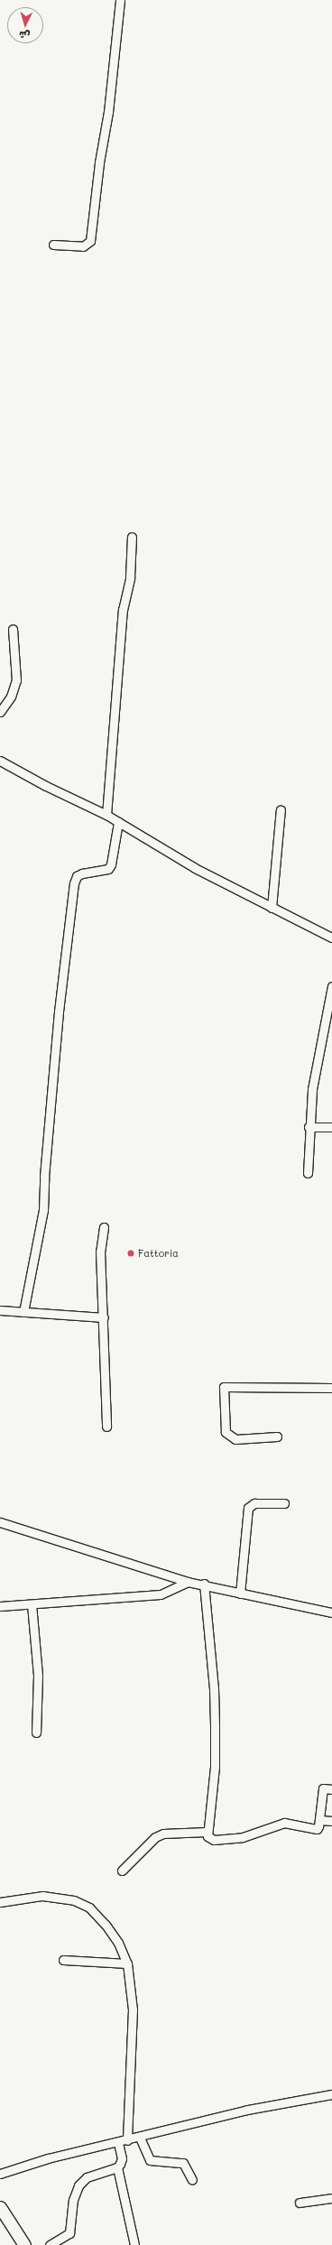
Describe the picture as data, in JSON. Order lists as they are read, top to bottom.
{
  "places": ["Fattoria"],
  "north": "bottom"
}
